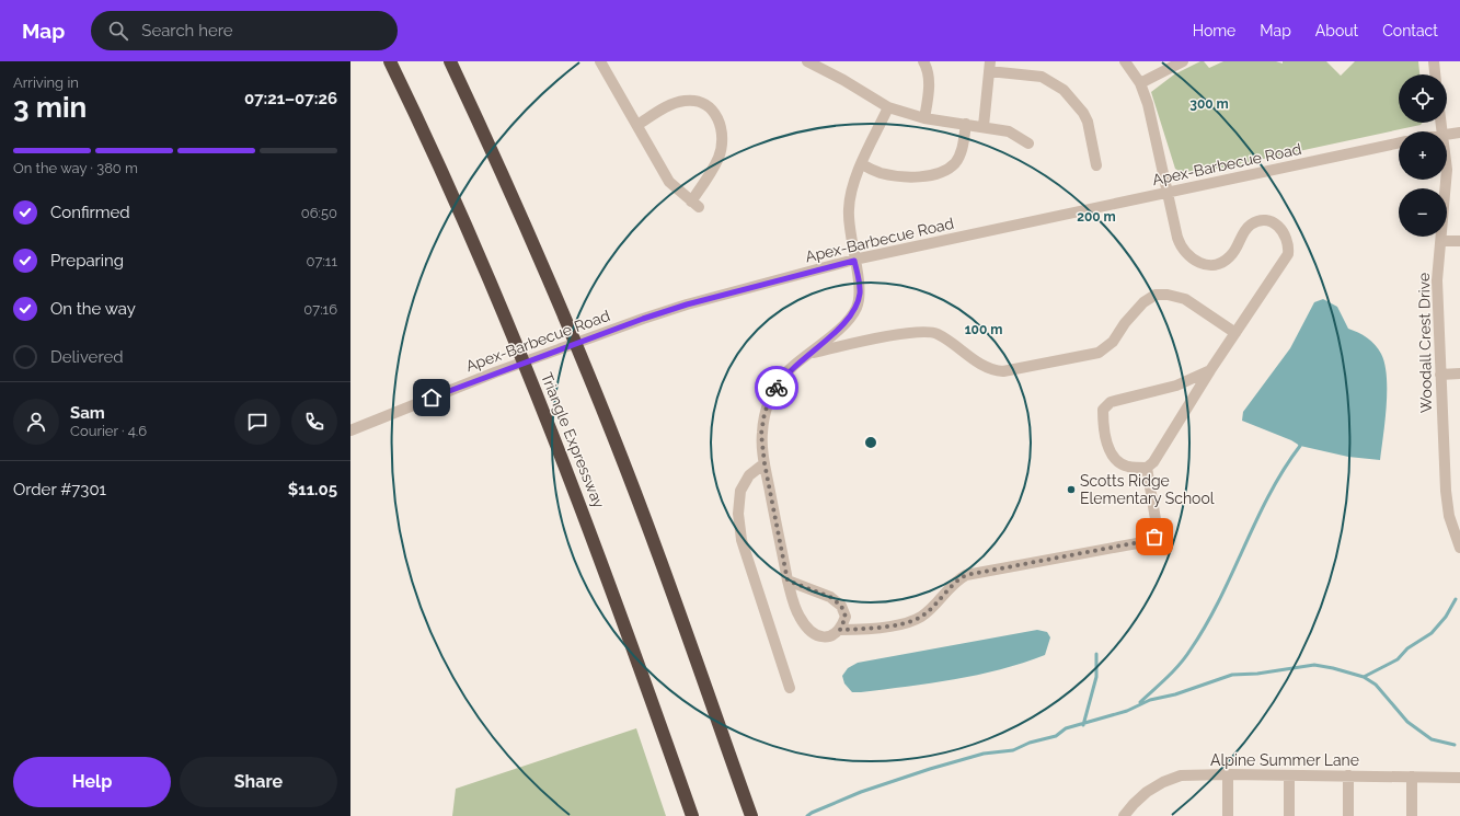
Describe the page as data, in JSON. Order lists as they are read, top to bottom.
{
  "streets": {
    "highway": ["Triangle Expressway"],
    "street": ["Apex-Barbecue Road", "Woodall Crest Drive", "Alpine Summer Lane"]
  },
  "places": ["Scotts Ridge Elementary School"],
  "page": {
    "header": "Map",
    "search": "Search here",
    "nav": [
      "Home",
      "Map",
      "About",
      "Contact"
    ],
    "heading": ["3 min", "Arriving in", "07:21–07:26"],
    "panel": [
      "Sam",
      "Courier · 4.6",
      "Order #7301",
      "$11.05"
    ],
    "map_buttons": ["+", "−"],
    "bar": "On the way · 380 m",
    "list": [
      ["Confirmed", "06:50"],
      ["Preparing", "07:11"],
      ["On the way", "07:16"],
      "Delivered"
    ],
    "buttons": ["Help", "Share"]
  },
  "rings": ["300 m", "200 m", "100 m"]
}
